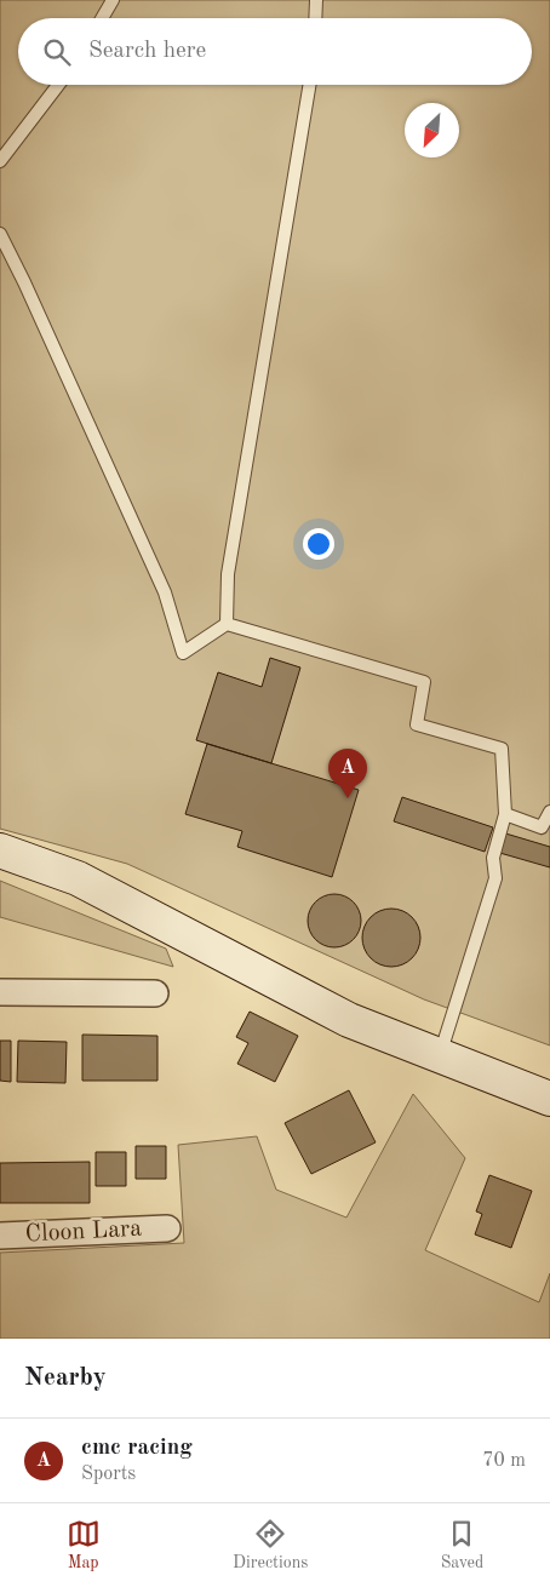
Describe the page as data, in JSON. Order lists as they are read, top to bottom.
{
  "streets": {
    "street": ["Cloon Lara"]
  },
  "north": "bottom left",
  "page": {
    "search": "Search here",
    "pins": "A",
    "heading": "Nearby",
    "list": [
      {
        "mark": "A",
        "name": "cmc racing",
        "note": "Sports",
        "value": "70 m"
      }
    ],
    "nav": ["Map", "Directions", "Saved"]
  }
}
